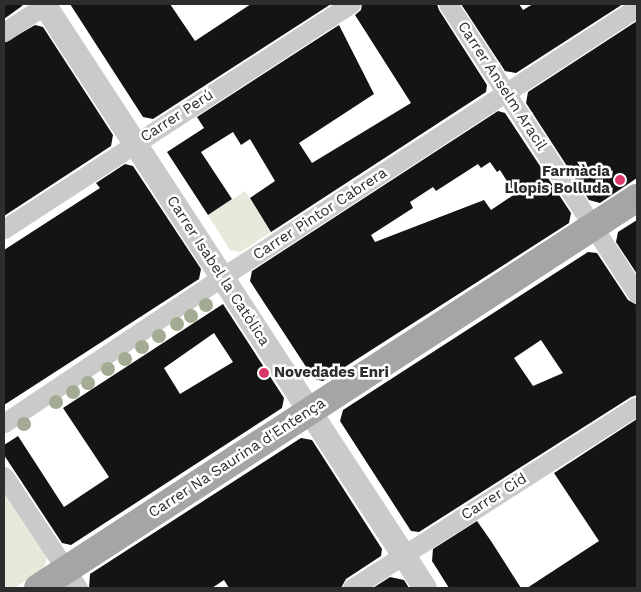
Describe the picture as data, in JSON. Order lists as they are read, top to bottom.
{
  "streets": {
    "main road": ["Carrer Na Saurina d'Entença"],
    "street": [
      "Carrer Anselm Aracil",
      "Carrer Perú",
      "Carrer Pintor Cabrera",
      "Carrer Isabel la Catòlica",
      "Carrer Cid"
    ]
  },
  "crossings": [
    ["Carrer Anselm Aracil", "Carrer Pintor Cabrera"],
    ["Carrer Anselm Aracil", "Carrer Na Saurina d'Entença"],
    ["Carrer Perú", "Carrer Isabel la Catòlica"],
    ["Carrer Pintor Cabrera", "Carrer Isabel la Catòlica"],
    ["Carrer Isabel la Catòlica", "Carrer Na Saurina d'Entença"],
    ["Carrer Isabel la Catòlica", "Carrer Cid"]
  ],
  "places": ["Farmàcia Llopis Bolluda", "Novedades Enri"]
}
